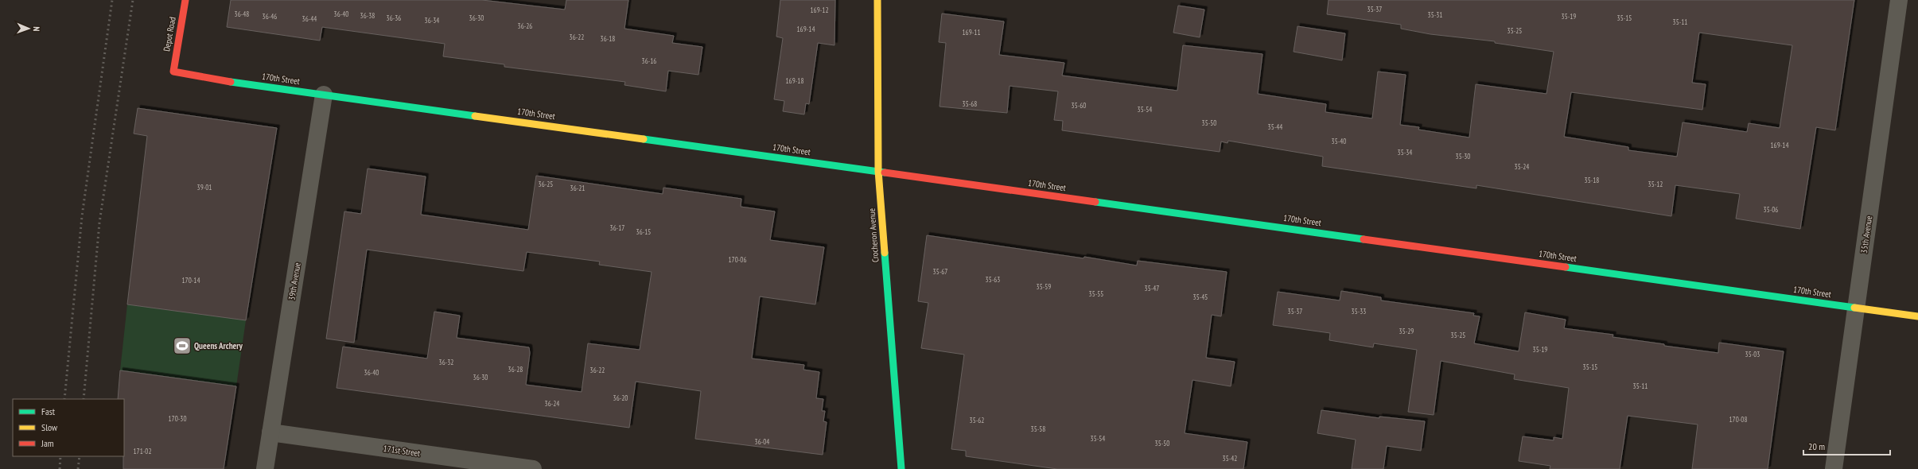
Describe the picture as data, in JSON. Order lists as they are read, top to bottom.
{
  "streets": {
    "street": [
      "Depot Road",
      "170th Street",
      "35th Avenue",
      "Crocheron Avenue",
      "39th Avenue",
      "171st Street"
    ]
  },
  "crossings": [
    ["Depot Road", "170th Street"],
    ["170th Street", "35th Avenue"],
    ["170th Street", "Crocheron Avenue"],
    ["170th Street", "39th Avenue"],
    ["39th Avenue", "171st Street"]
  ],
  "places": {
    "sports": ["Queens Archery"]
  },
  "house_numbers": [
    "35-37",
    "169-12",
    "36-48",
    "36-40",
    "35-31",
    "36-38",
    "36-46",
    "35-19",
    "36-36",
    "36-30",
    "35-15",
    "36-44",
    "36-34",
    "35-11",
    "36-26",
    "169-14",
    "35-25",
    "169-11",
    "36-22",
    "36-18",
    "36-16",
    "169-18",
    "35-68",
    "35-60",
    "35-54",
    "35-50",
    "35-44",
    "35-40",
    "169-14",
    "35-34",
    "35-30",
    "35-24",
    "35-18",
    "36-25",
    "35-12",
    "39-01",
    "36-21",
    "35-06",
    "36-17",
    "36-15",
    "170-06",
    "35-67",
    "35-63",
    "170-14",
    "35-59",
    "35-47",
    "35-55",
    "35-45",
    "35-37",
    "35-33",
    "35-29",
    "35-25",
    "35-19",
    "35-03",
    "36-32",
    "35-15",
    "36-28",
    "36-22",
    "36-40",
    "36-30",
    "35-11",
    "36-20",
    "36-24",
    "170-30",
    "170-08",
    "35-62",
    "35-58",
    "35-54",
    "36-04",
    "35-50",
    "171-02",
    "35-42"
  ],
  "legend": ["Fast", "Slow", "Jam"],
  "scale_bar": "20 m",
  "north": "right"
}
